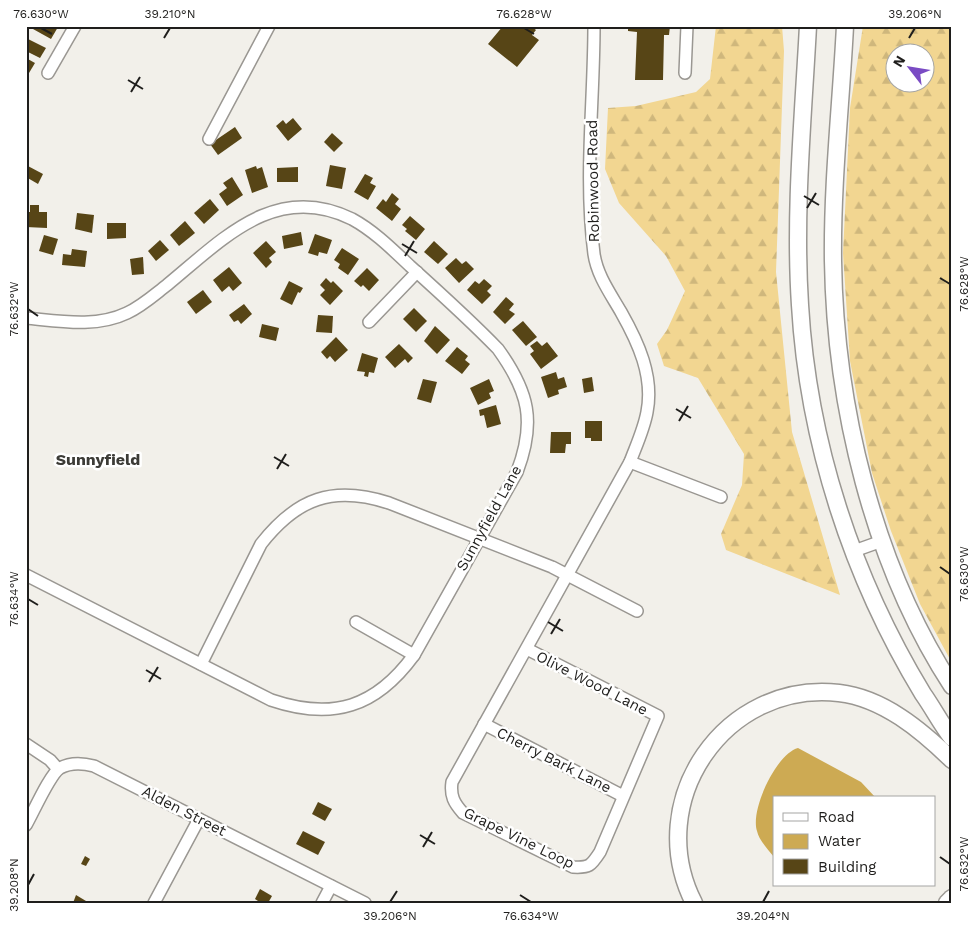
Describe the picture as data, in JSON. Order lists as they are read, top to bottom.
{
  "streets": {
    "street": [
      "Robinwood Road",
      "Sunnyfield Lane",
      "Olive Wood Lane",
      "Cherry Bark Lane",
      "Alden Street",
      "Grape Vine Loop"
    ]
  },
  "crossings": [
    ["Robinwood Road", "Grape Vine Loop"],
    ["Olive Wood Lane", "Grape Vine Loop"],
    ["Cherry Bark Lane", "Grape Vine Loop"]
  ],
  "districts": ["Sunnyfield"],
  "legend": ["Road", "Water", "Building"],
  "north": "top left",
  "coordinates": [
    "76.630°W",
    "39.210°N",
    "76.628°W",
    "39.206°N",
    "76.632°W",
    "76.634°W",
    "39.208°N",
    "39.204°N"
  ]
}
